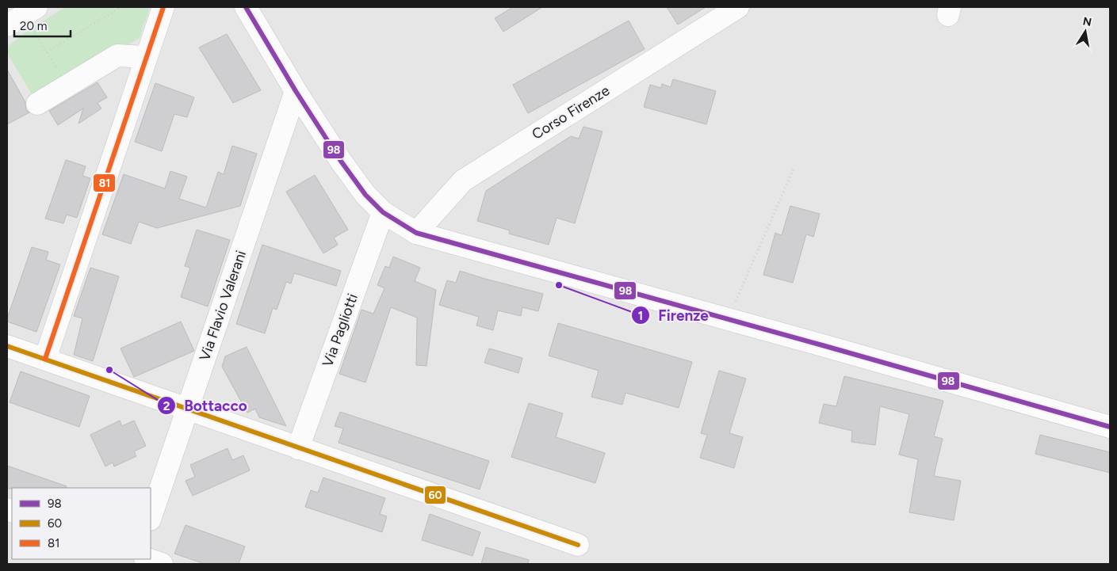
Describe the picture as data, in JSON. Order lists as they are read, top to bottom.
{
  "streets": {
    "street": ["Corso Firenze", "Via Flavio Valerani", "Via Pagliotti"]
  },
  "places": ["Firenze", "Bottacco"],
  "lines": ["transit line 98", "transit line 81", "transit line 60"],
  "legend": ["98", "60", "81"],
  "scale_bar": "20 m",
  "north": "top"
}
